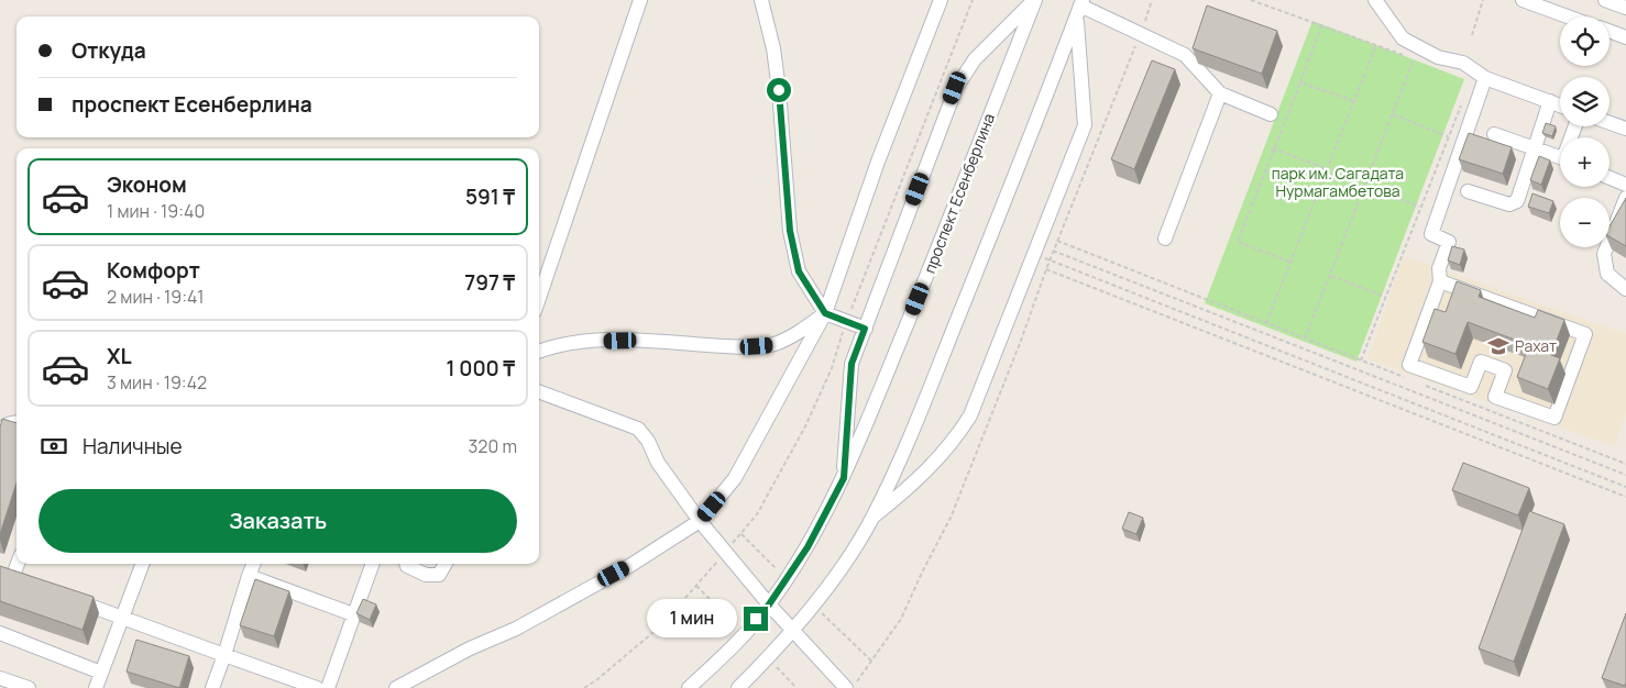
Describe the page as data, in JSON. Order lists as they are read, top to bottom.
{
  "streets": {
    "street": ["проспект Есенберлина"]
  },
  "parks": ["парк им. Сагадата Нурмагамбетова"],
  "places": {
    "school or university": ["Рахат"]
  },
  "page": {
    "map_buttons": ["+", "−"],
    "banner": ["Откуда", "проспект Есенберлина"],
    "list": [
      {
        "name": "Эконом",
        "note": "1 мин · 19:40",
        "value": "591 ₸"
      },
      {
        "name": "Комфорт",
        "note": "2 мин · 19:41",
        "value": "797 ₸"
      },
      {
        "name": "XL",
        "note": "3 мин · 19:42",
        "value": "1 000 ₸"
      }
    ],
    "pay": ["Наличные", "320 m"],
    "buttons": "Заказать",
    "bubble": "1 мин"
  }
}
